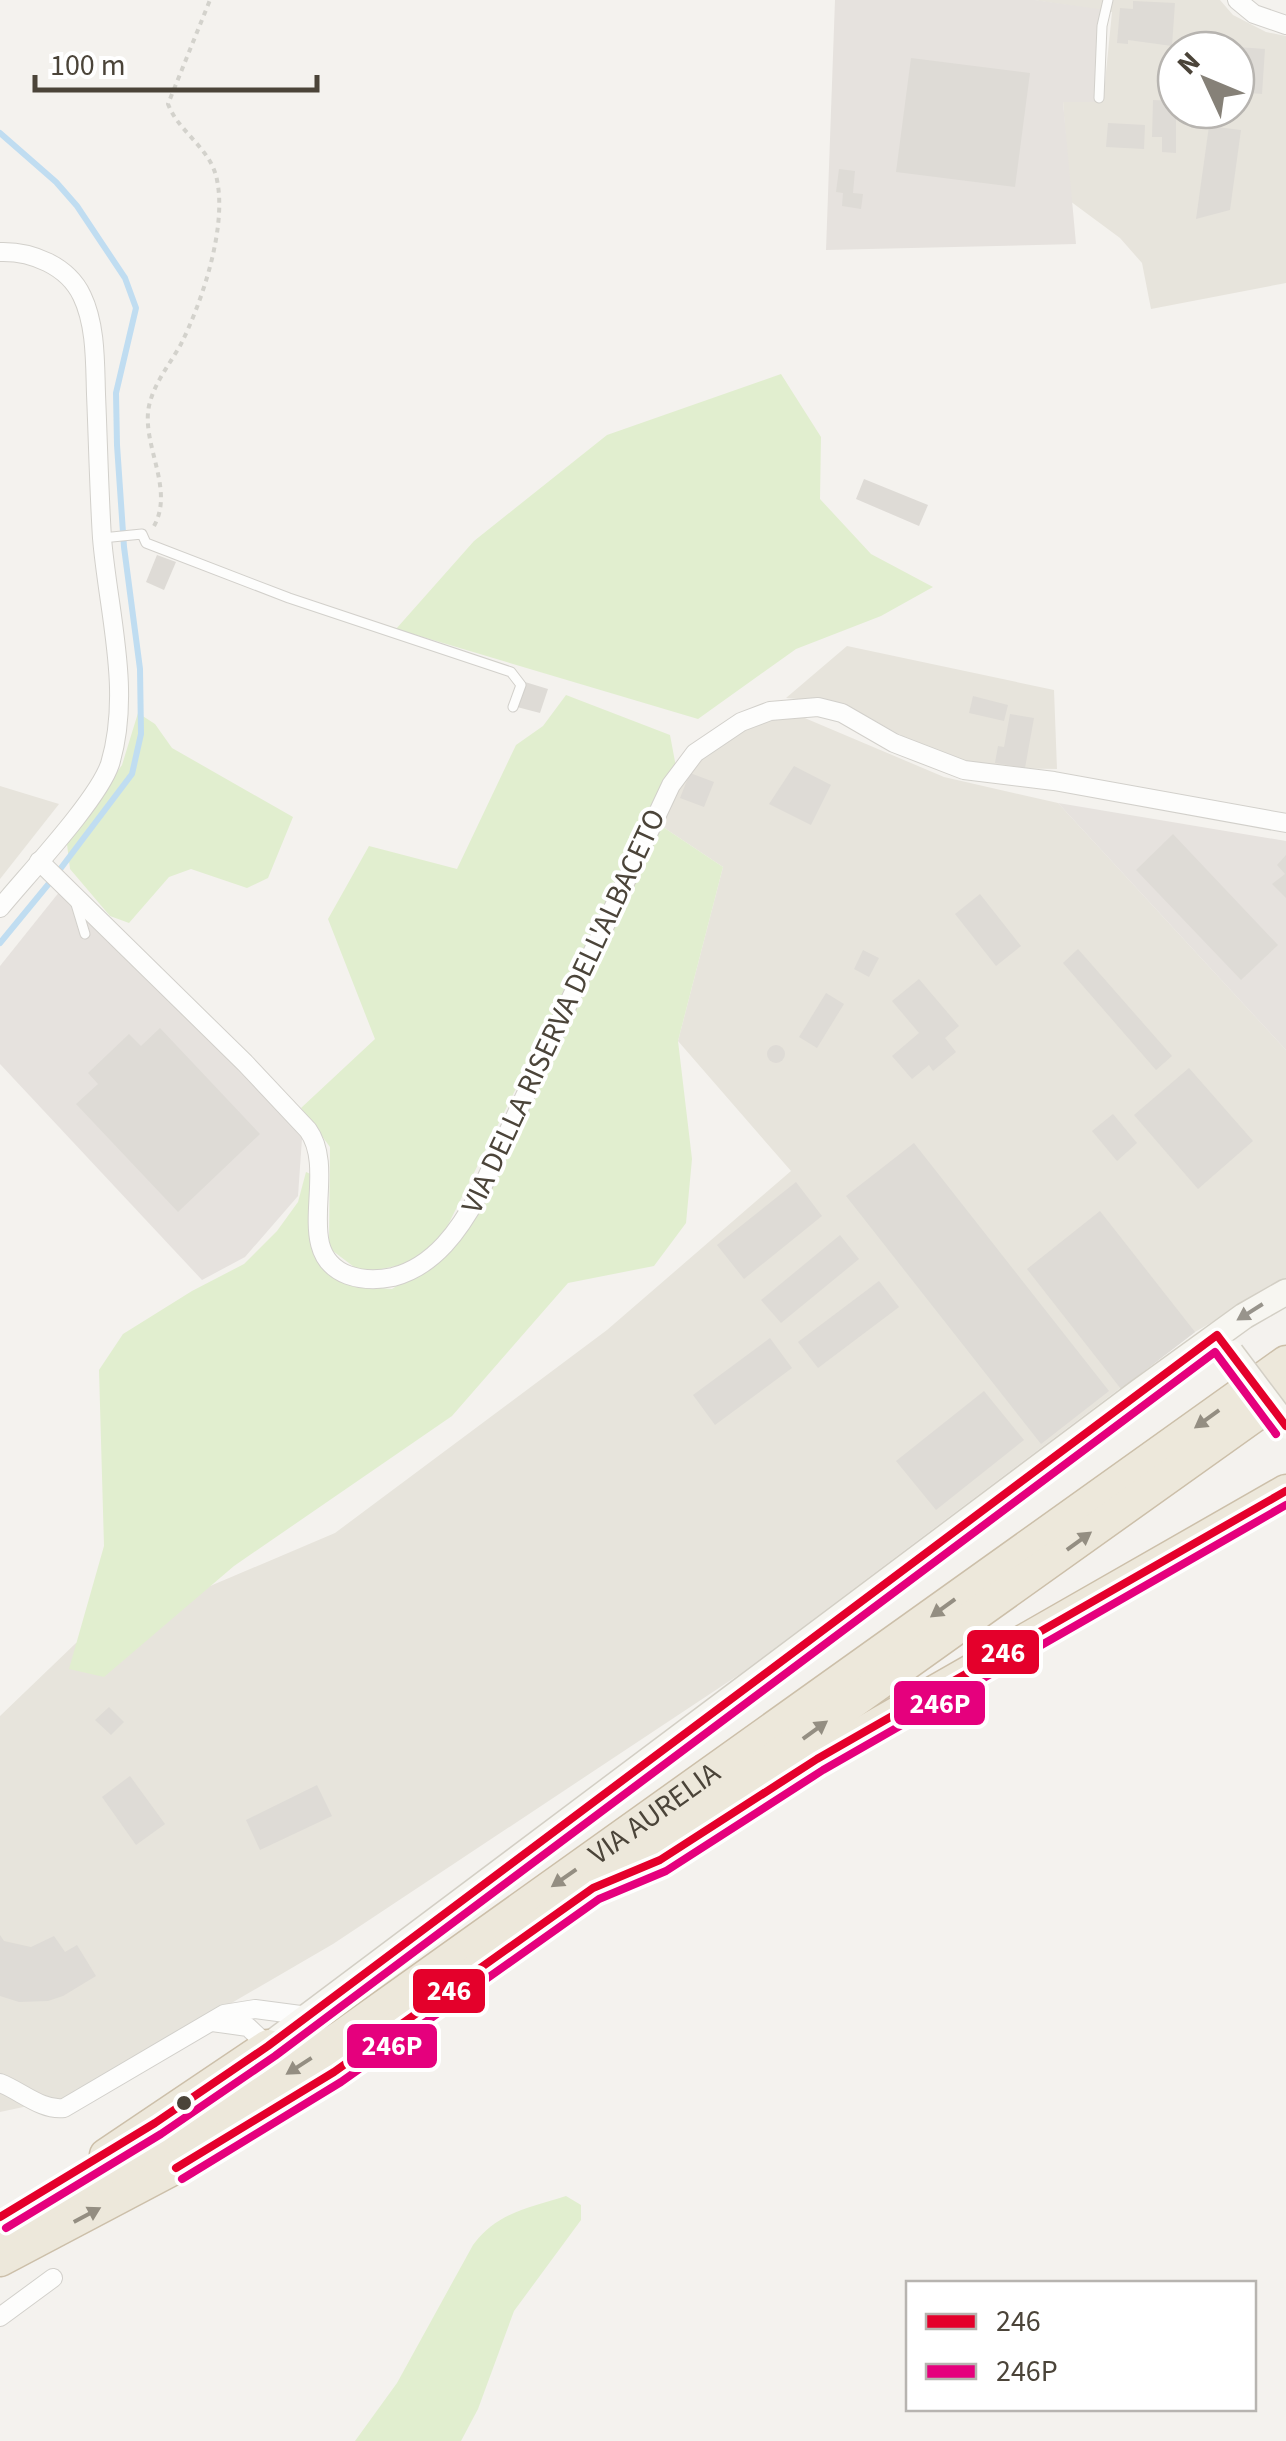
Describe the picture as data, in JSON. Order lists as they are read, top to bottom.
{
  "streets": {
    "highway": ["VIA AURELIA"],
    "street": ["VIA DELLA RISERVA DELL'ALBACETO"]
  },
  "lines": ["transit line 246", "transit line 246P"],
  "legend": ["246", "246P"],
  "scale_bar": "100 m",
  "north": "top left"
}
